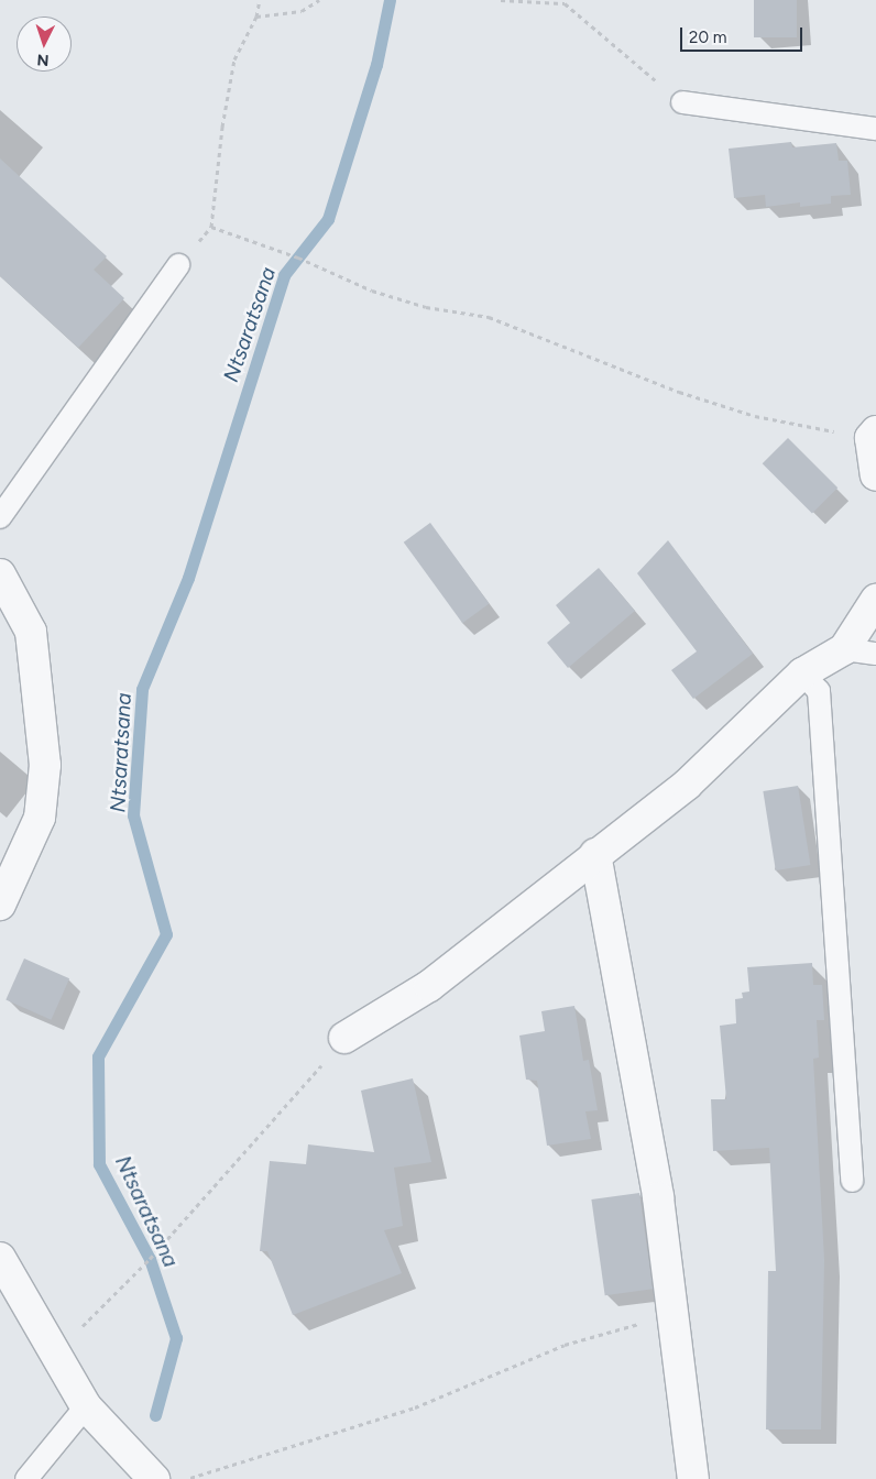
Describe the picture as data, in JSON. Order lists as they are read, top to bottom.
{
  "water": ["Ntsaratsana"],
  "scale_bar": "20 m",
  "north": "bottom"
}
